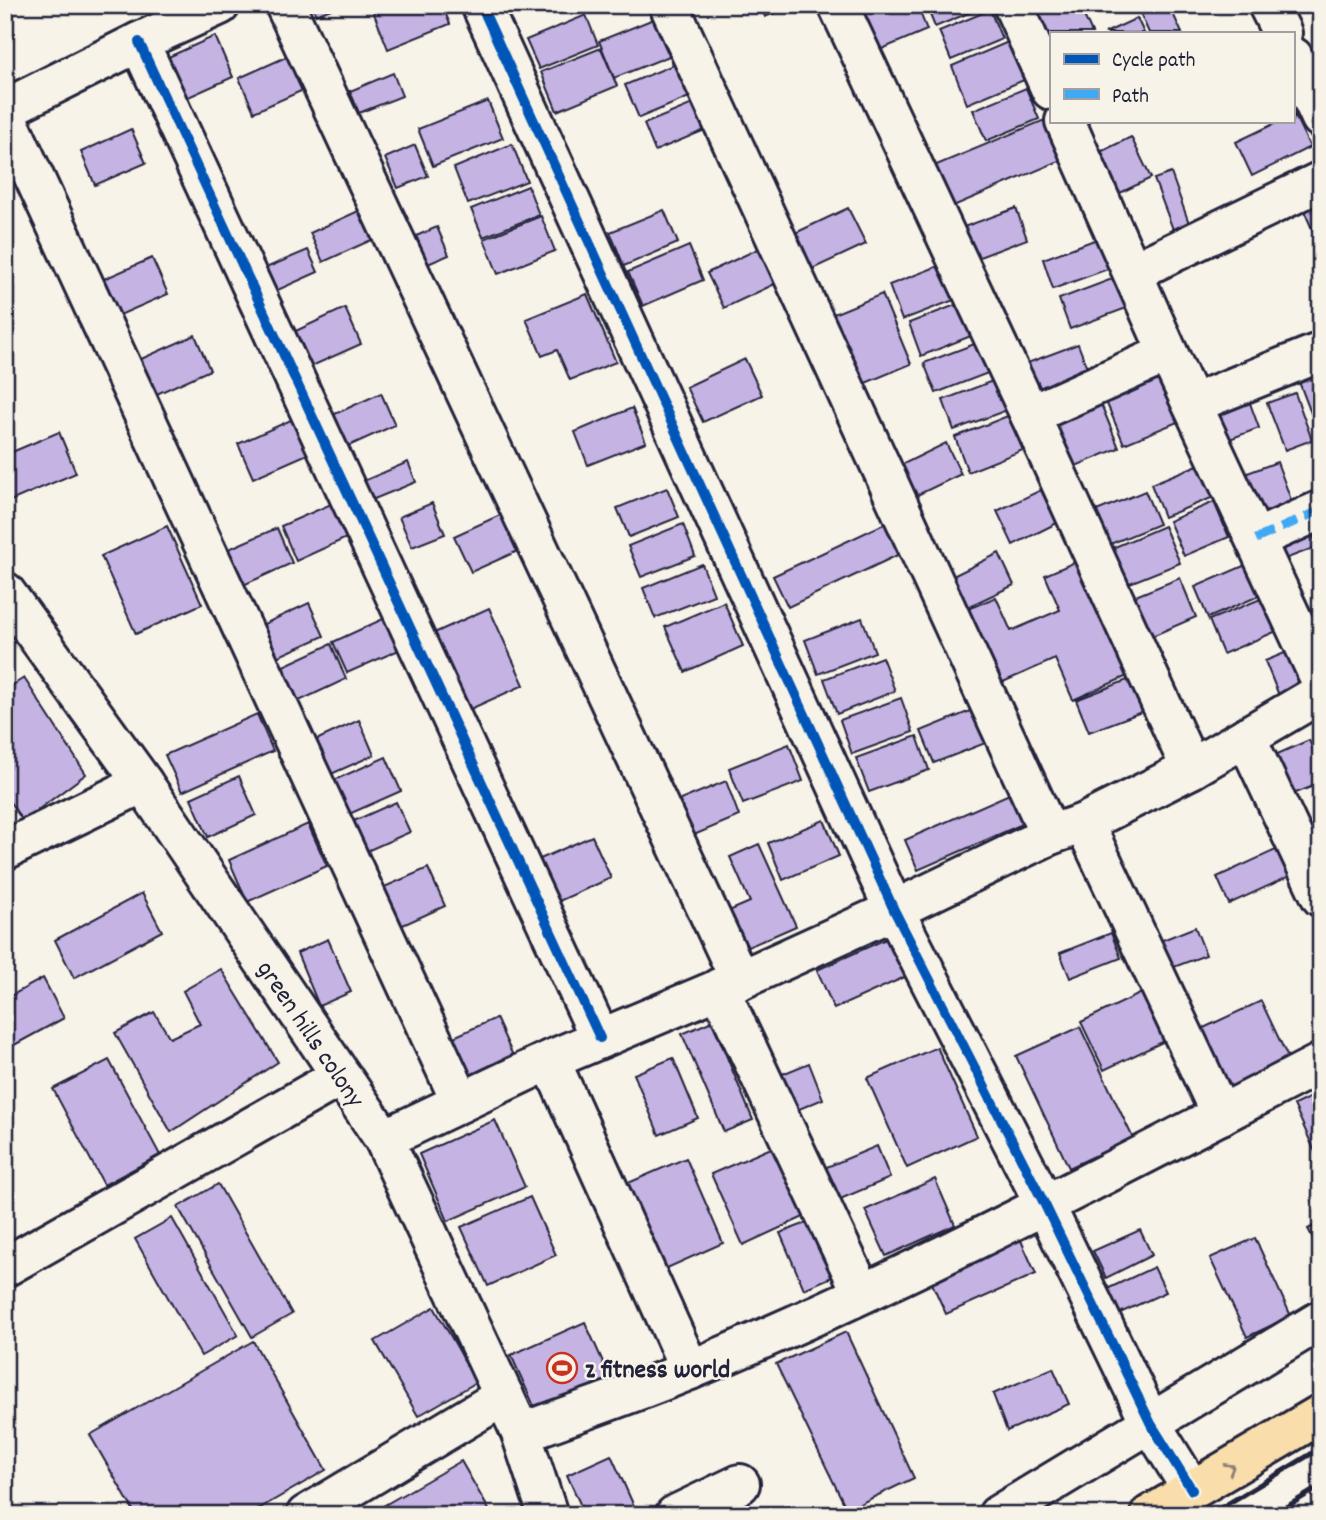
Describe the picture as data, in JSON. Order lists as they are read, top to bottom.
{
  "streets": {
    "street": ["green hills colony"]
  },
  "places": {
    "sports": ["z fitness world"]
  },
  "legend": ["Cycle path", "Path"]
}
